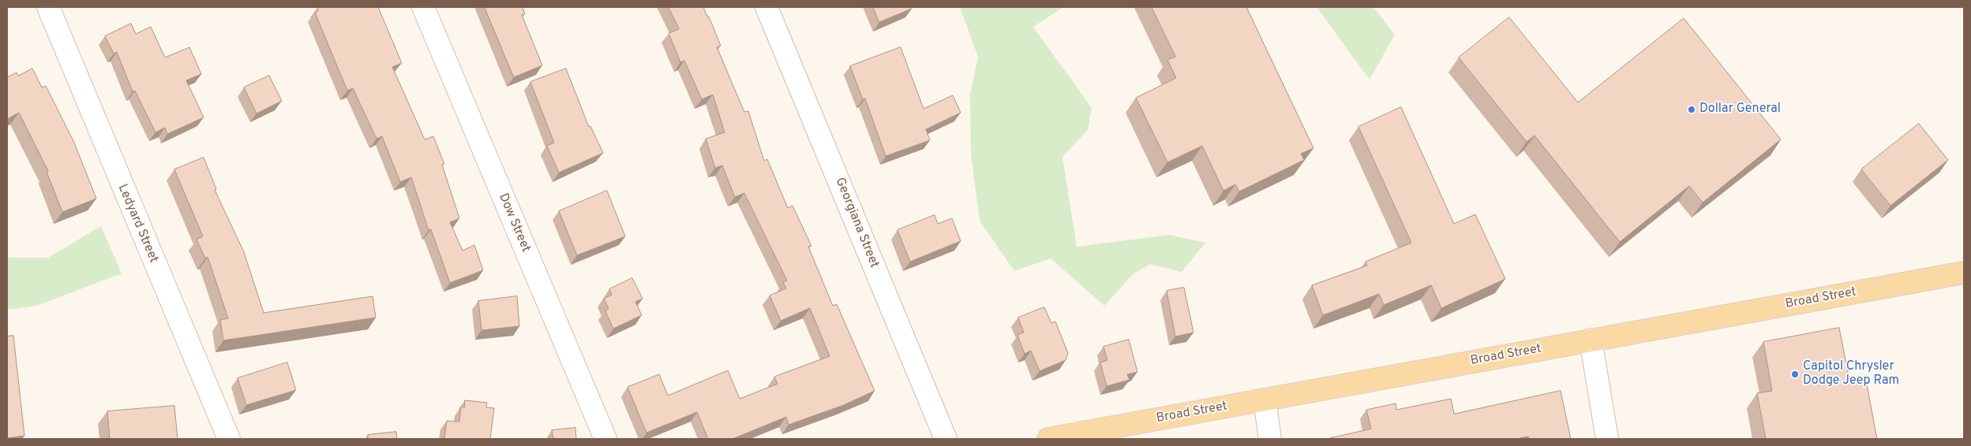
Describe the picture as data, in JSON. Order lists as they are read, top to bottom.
{
  "streets": {
    "main road": ["Broad Street"],
    "street": ["Dow Street", "Georgiana Street", "Ledyard Street"]
  },
  "places": ["Dollar General", "Capitol Chrysler Dodge Jeep Ram"]
}
